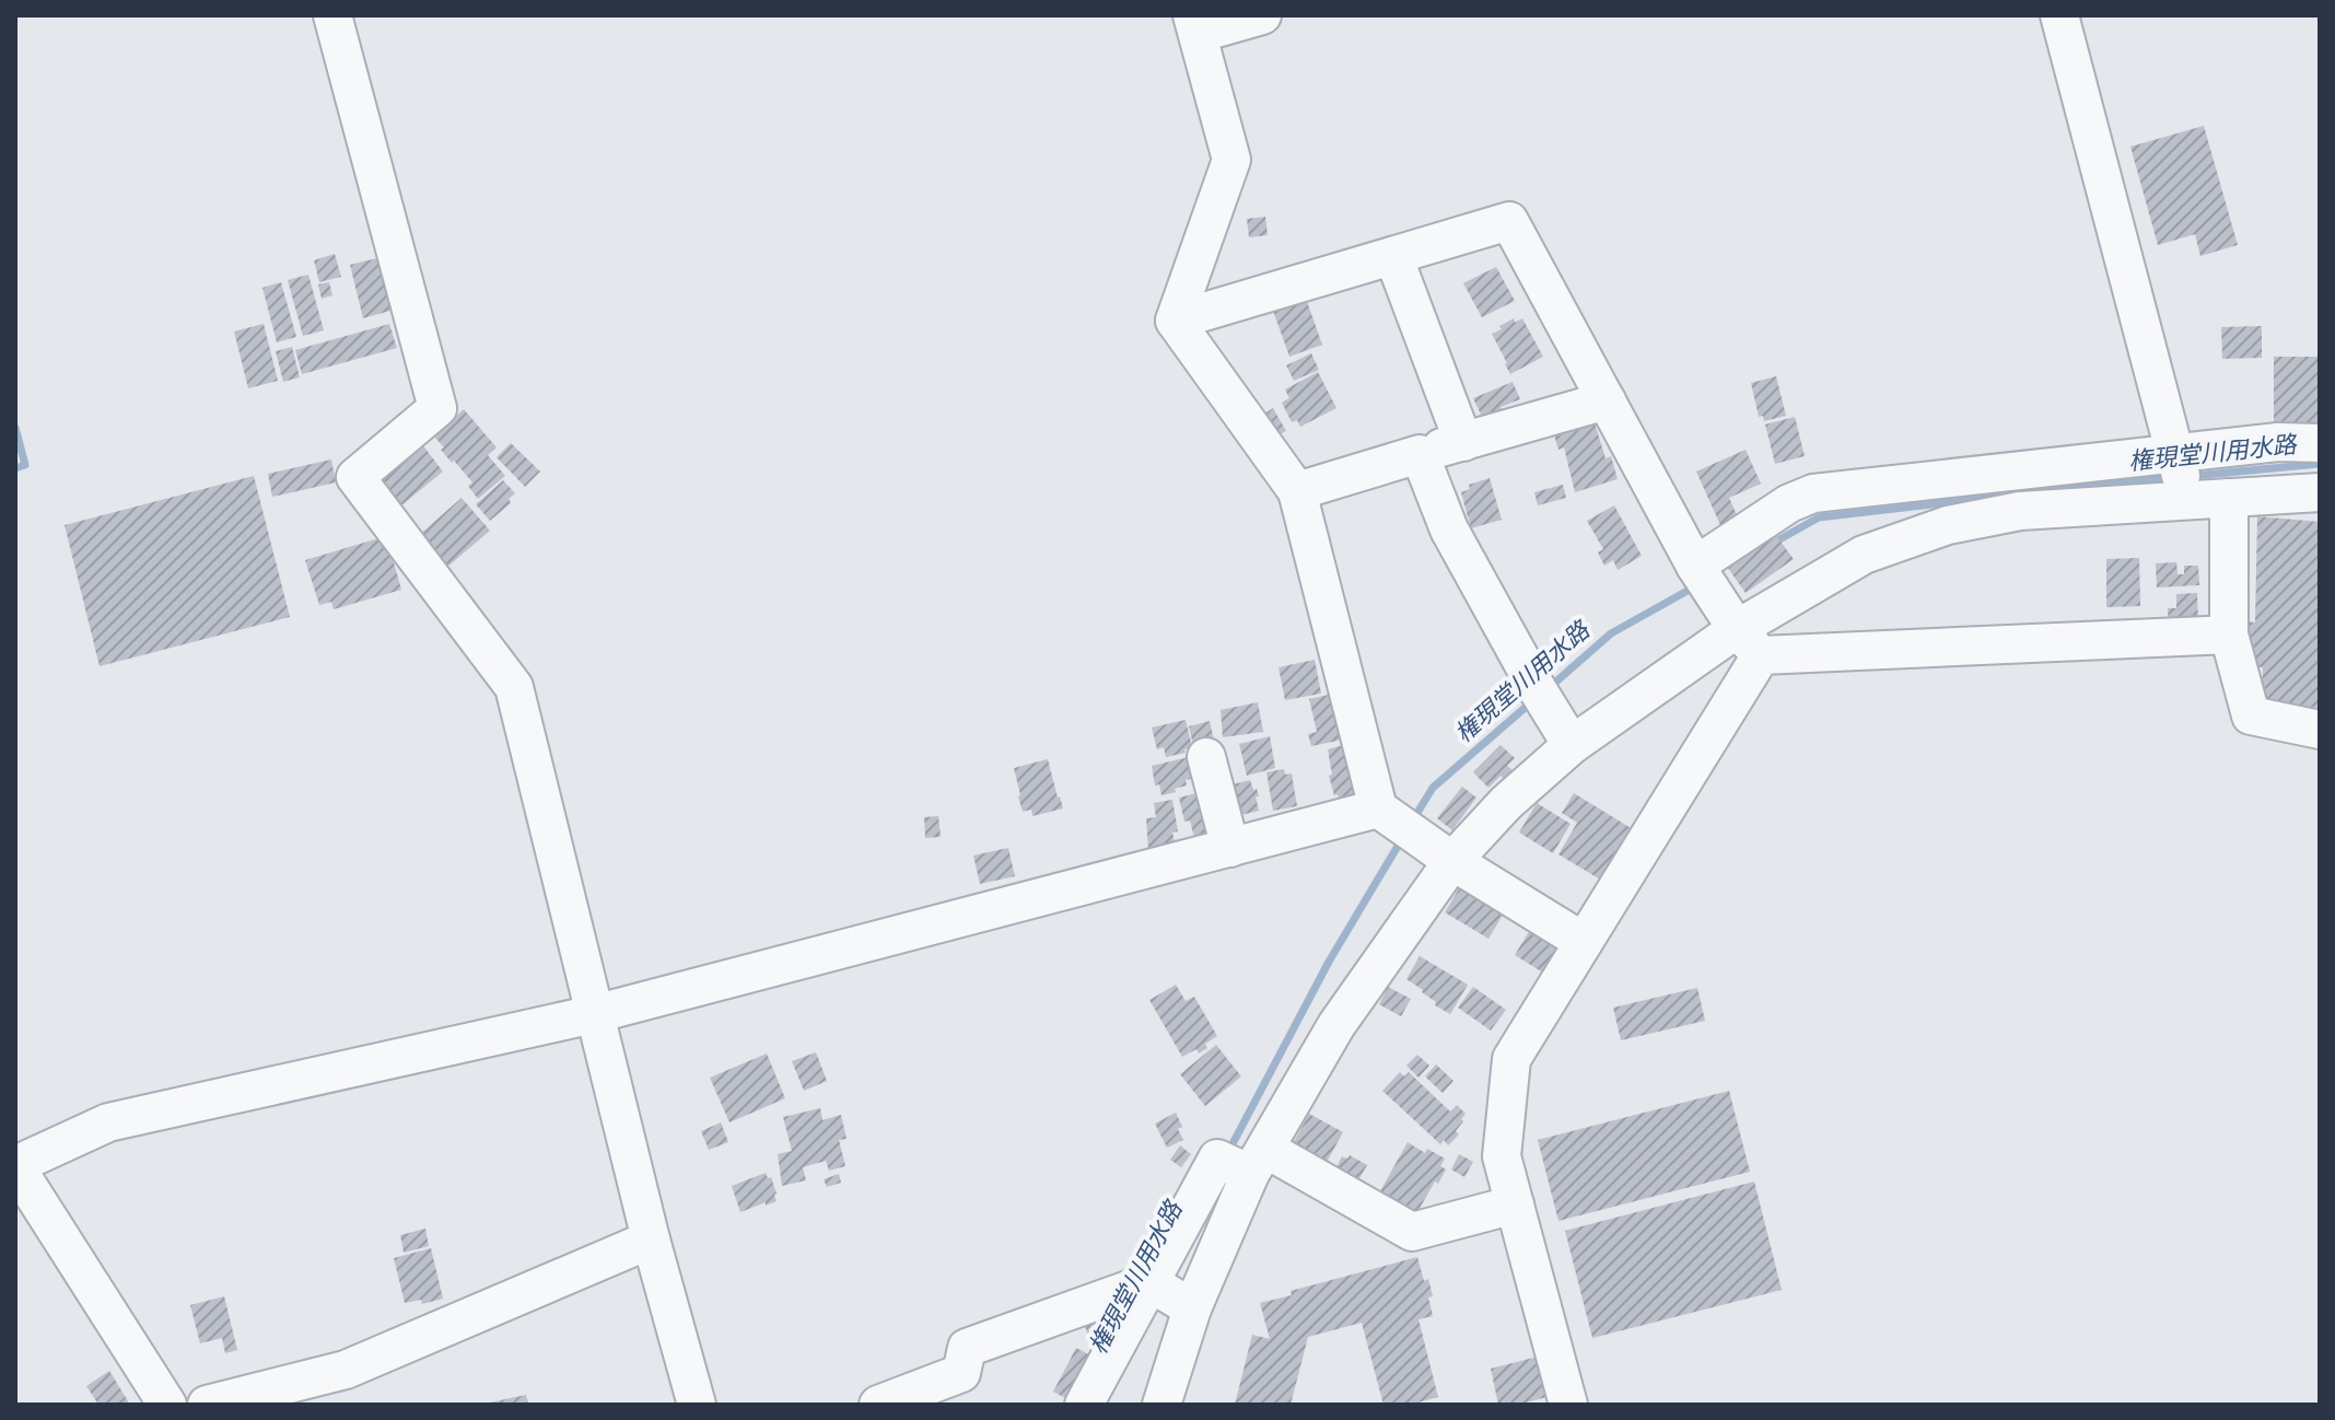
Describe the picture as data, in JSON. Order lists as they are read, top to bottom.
{
  "water": ["権現堂川用水路"]
}
